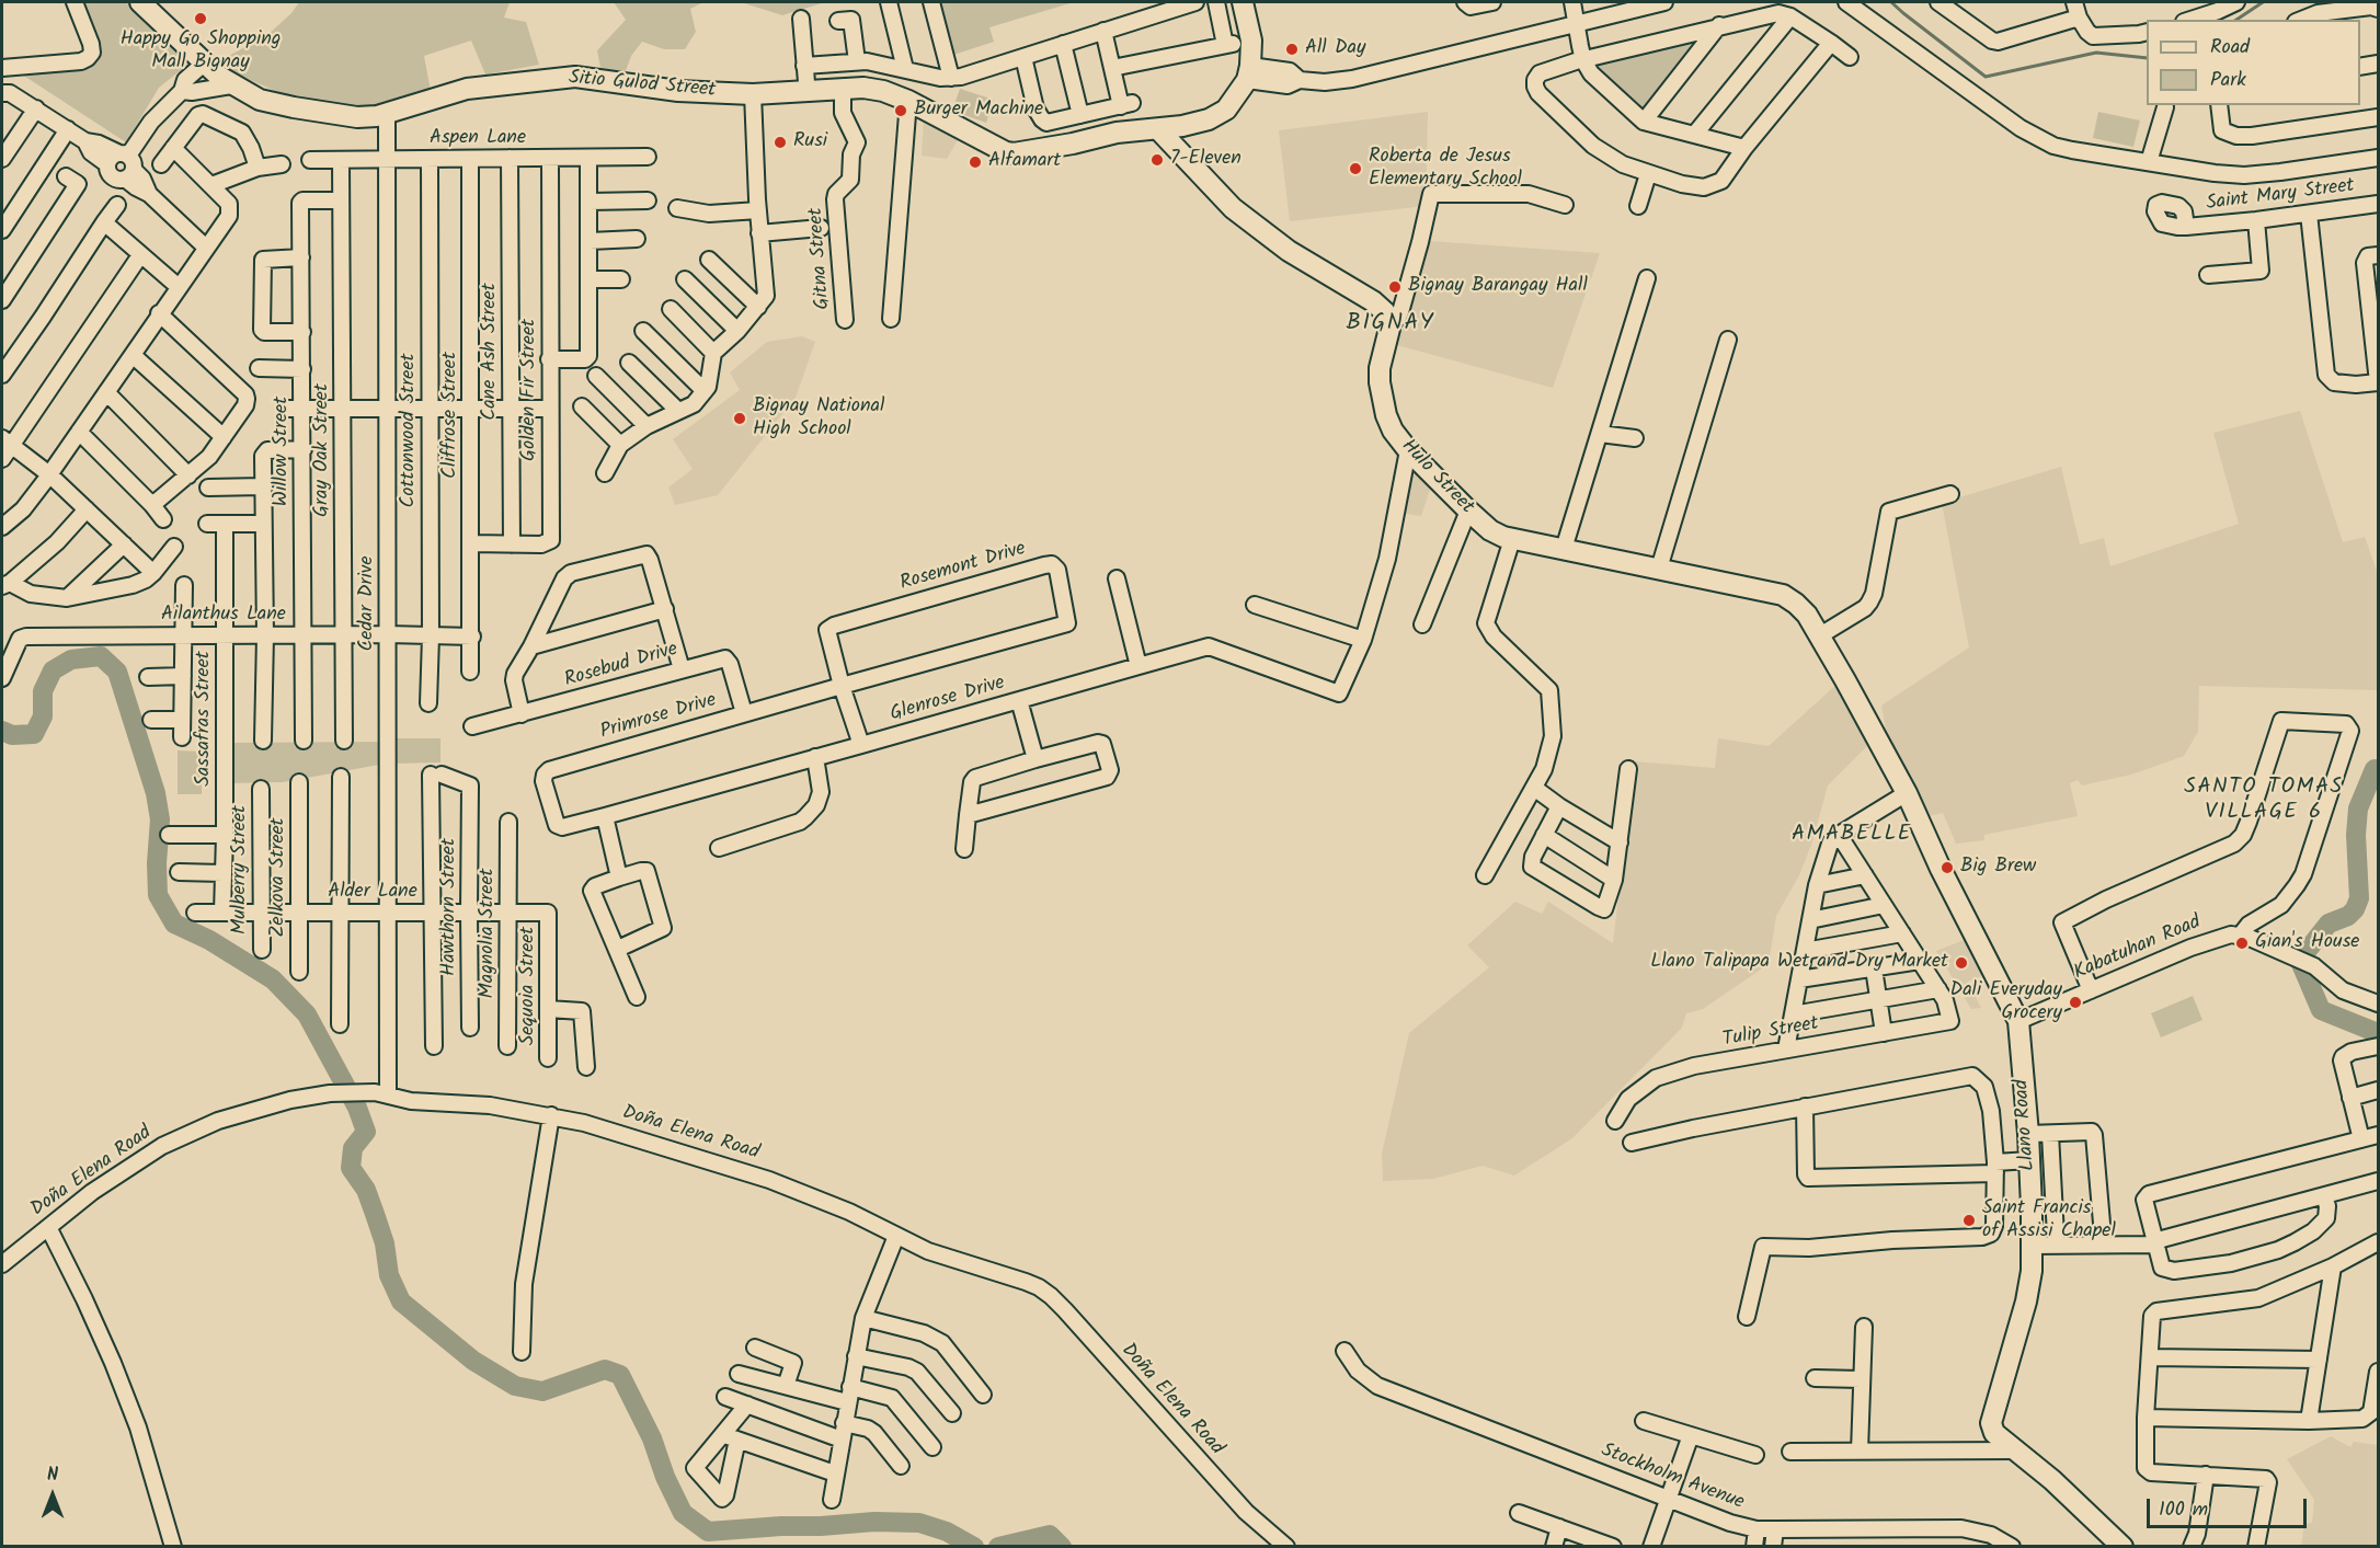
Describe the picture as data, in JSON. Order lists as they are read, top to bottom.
{
  "streets": {
    "main road": ["Sitio Gulod Street", "Hulo Street", "Llano Road"],
    "street": [
      "Aspen Lane",
      "Saint Mary Street",
      "Gitna Street",
      "Cane Ash Street",
      "Golden Fir Street",
      "Cliffrose Street",
      "Cottonwood Street",
      "Gray Oak Street",
      "Willow Street",
      "Rosemont Drive",
      "Cedar Drive",
      "Ailanthus Lane",
      "Rosebud Drive",
      "Glenrose Drive",
      "Primrose Drive",
      "Sassafras Street",
      "Mulberry Street",
      "Zelkova Street",
      "Alder Lane",
      "Hawthorn Street",
      "Magnolia Street",
      "Kabatuhan Road",
      "Sequoia Street",
      "Tulip Street",
      "Doña Elena Road",
      "Stockholm Avenue"
    ]
  },
  "crossings": [
    ["Sitio Gulod Street", "Gitna Street"],
    ["Sitio Gulod Street", "Cedar Drive"],
    ["Aspen Lane", "Cane Ash Street"],
    ["Aspen Lane", "Golden Fir Street"],
    ["Aspen Lane", "Cliffrose Street"],
    ["Aspen Lane", "Cottonwood Street"],
    ["Aspen Lane", "Gray Oak Street"],
    ["Aspen Lane", "Cedar Drive"],
    ["Cane Ash Street", "Golden Fir Street"],
    ["Golden Fir Street", "Cliffrose Street"],
    ["Cliffrose Street", "Ailanthus Lane"],
    ["Cottonwood Street", "Ailanthus Lane"],
    ["Gray Oak Street", "Willow Street"],
    ["Gray Oak Street", "Ailanthus Lane"],
    ["Willow Street", "Ailanthus Lane"],
    ["Hulo Street", "Llano Road"],
    ["Rosemont Drive", "Primrose Drive"],
    ["Cedar Drive", "Ailanthus Lane"],
    ["Cedar Drive", "Alder Lane"],
    ["Cedar Drive", "Doña Elena Road"],
    ["Ailanthus Lane", "Sassafras Street"],
    ["Rosebud Drive", "Primrose Drive"],
    ["Glenrose Drive", "Primrose Drive"],
    ["Sassafras Street", "Alder Lane"],
    ["Mulberry Street", "Alder Lane"],
    ["Zelkova Street", "Alder Lane"],
    ["Alder Lane", "Hawthorn Street"],
    ["Alder Lane", "Magnolia Street"],
    ["Alder Lane", "Sequoia Street"],
    ["Kabatuhan Road", "Llano Road"]
  ],
  "districts": ["BIGNAY", "SANTO TOMAS VILLAGE 6", "AMABELLE"],
  "places": [
    "Happy Go Shopping Mall Bignay",
    "All Day",
    "Burger Machine",
    "Rusi",
    "7-Eleven",
    "Alfamart",
    "Roberta de Jesus Elementary School",
    "Bignay Barangay Hall",
    "Bignay National High School",
    "Big Brew",
    "Gian's House",
    "Llano Talipapa Wet and Dry Market",
    "Dali Everyday Grocery",
    "Saint Francis of Assisi Chapel"
  ],
  "legend": ["Road", "Park"],
  "scale_bar": "100 m",
  "north": "top"
}
